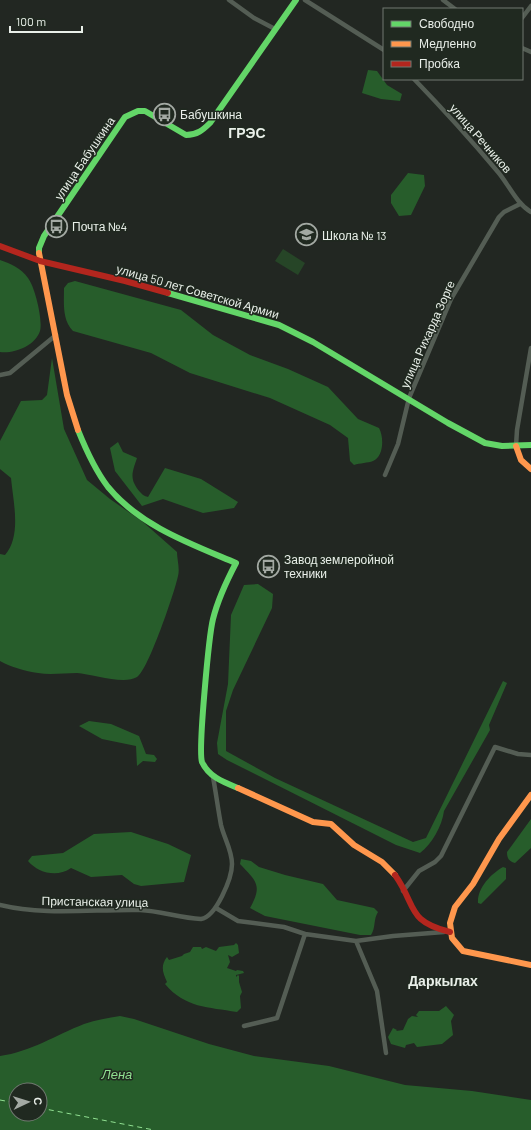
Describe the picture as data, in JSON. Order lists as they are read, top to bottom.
{
  "streets": {
    "street": [
      "улица Речников",
      "улица Бабушкина",
      "улица 50 лет Советской Армии",
      "улица Рихарда Зорге",
      "Пристанская улица"
    ]
  },
  "crossings": [
    ["улица Речников", "улица Рихарда Зорге"],
    ["улица Бабушкина", "улица 50 лет Советской Армии"],
    ["улица Бабушкина", "Пристанская улица"],
    ["улица 50 лет Советской Армии", "улица Рихарда Зорге"]
  ],
  "districts": ["ГРЭС", "Даркылах"],
  "water": ["Лена"],
  "places": {
    "bus stop": ["Бабушкина", "Почта №4", "Завод землеройной техники"],
    "school or university": ["Школа № 13"]
  },
  "legend": ["Свободно", "Медленно", "Пробка"],
  "scale_bar": "100 m",
  "north": "right"
}
